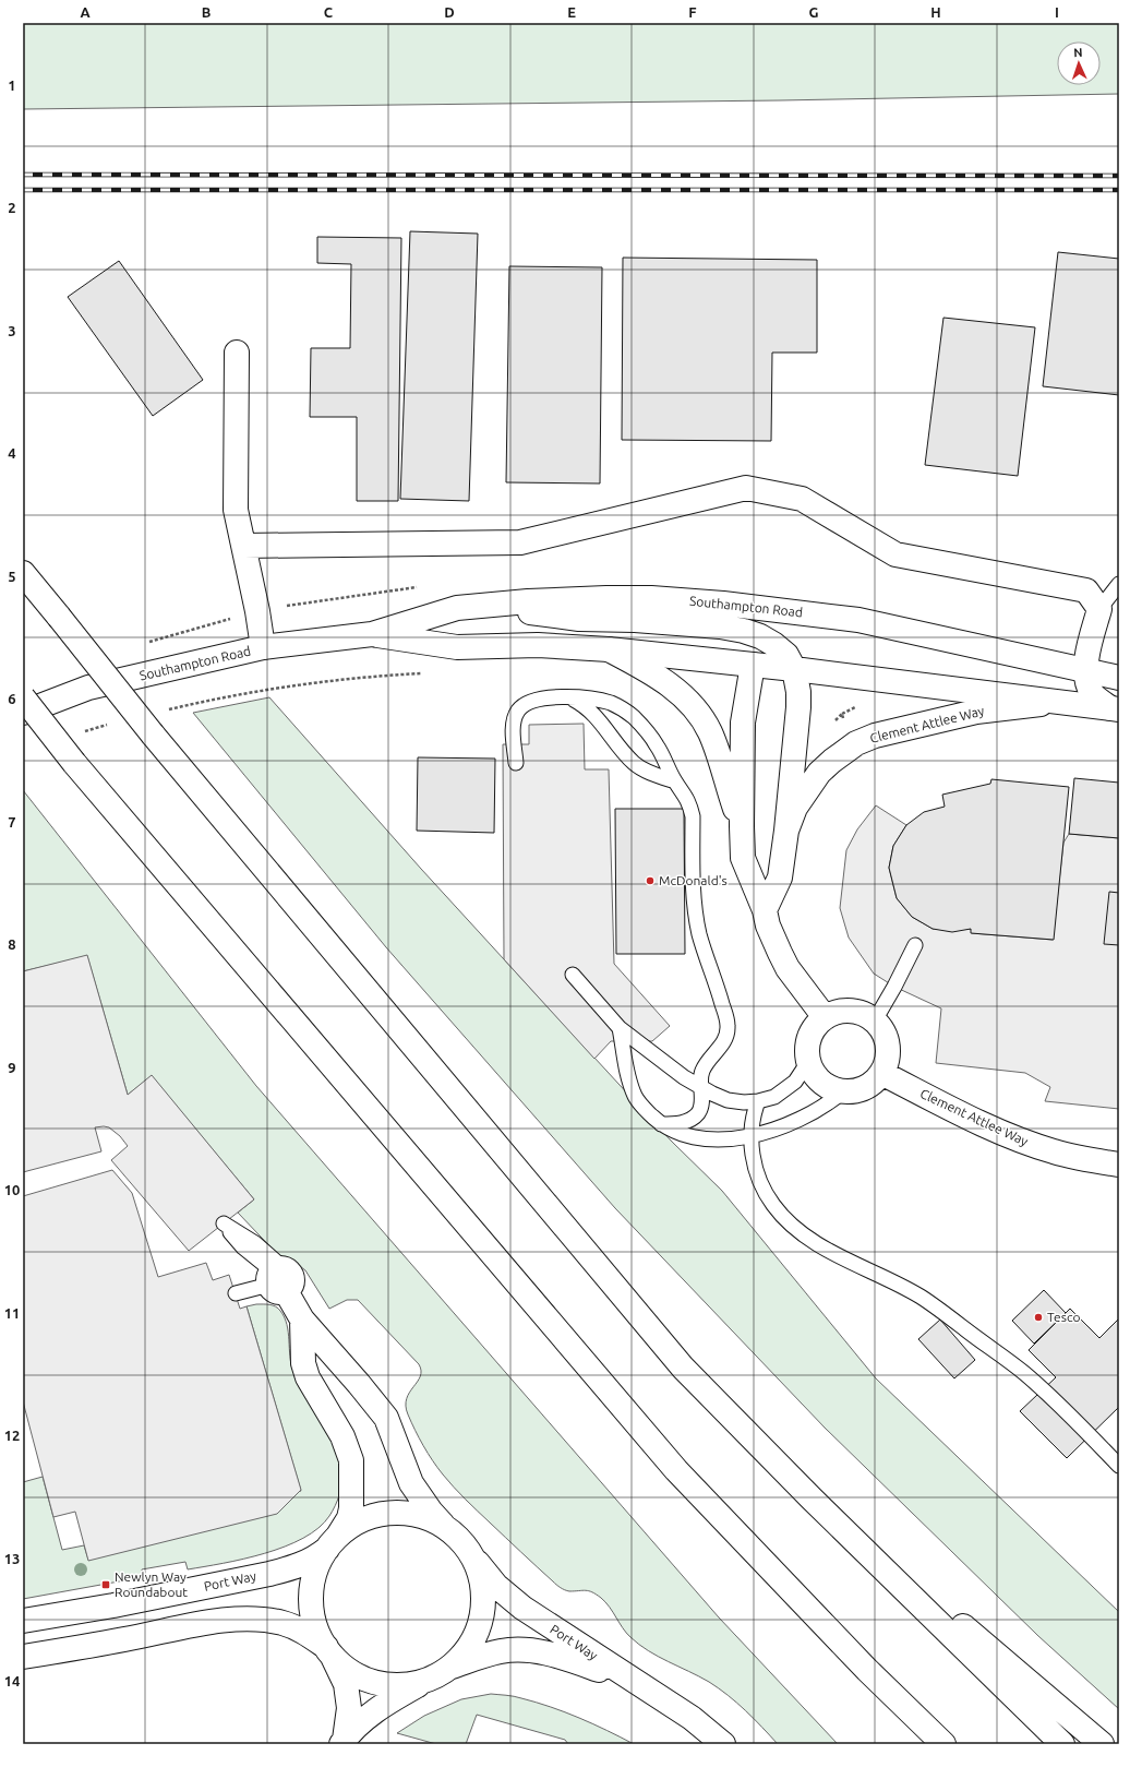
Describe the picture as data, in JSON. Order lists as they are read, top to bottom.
{
  "streets": {
    "main road": ["Southampton Road", "Clement Attlee Way", "Port Way"]
  },
  "crossings": [
    ["Southampton Road", "Clement Attlee Way"]
  ],
  "places": {
    "other": ["McDonald's", "Tesco"],
    "transit": ["Newlyn Way Roundabout"]
  },
  "north": "top",
  "grid": {
    "columns": [
      "A",
      "B",
      "C",
      "D",
      "E",
      "F",
      "G",
      "H",
      "I"
    ],
    "rows": [
      "1",
      "2",
      "3",
      "4",
      "5",
      "6",
      "7",
      "8",
      "9",
      "10",
      "11",
      "12",
      "13",
      "14"
    ]
  }
}
